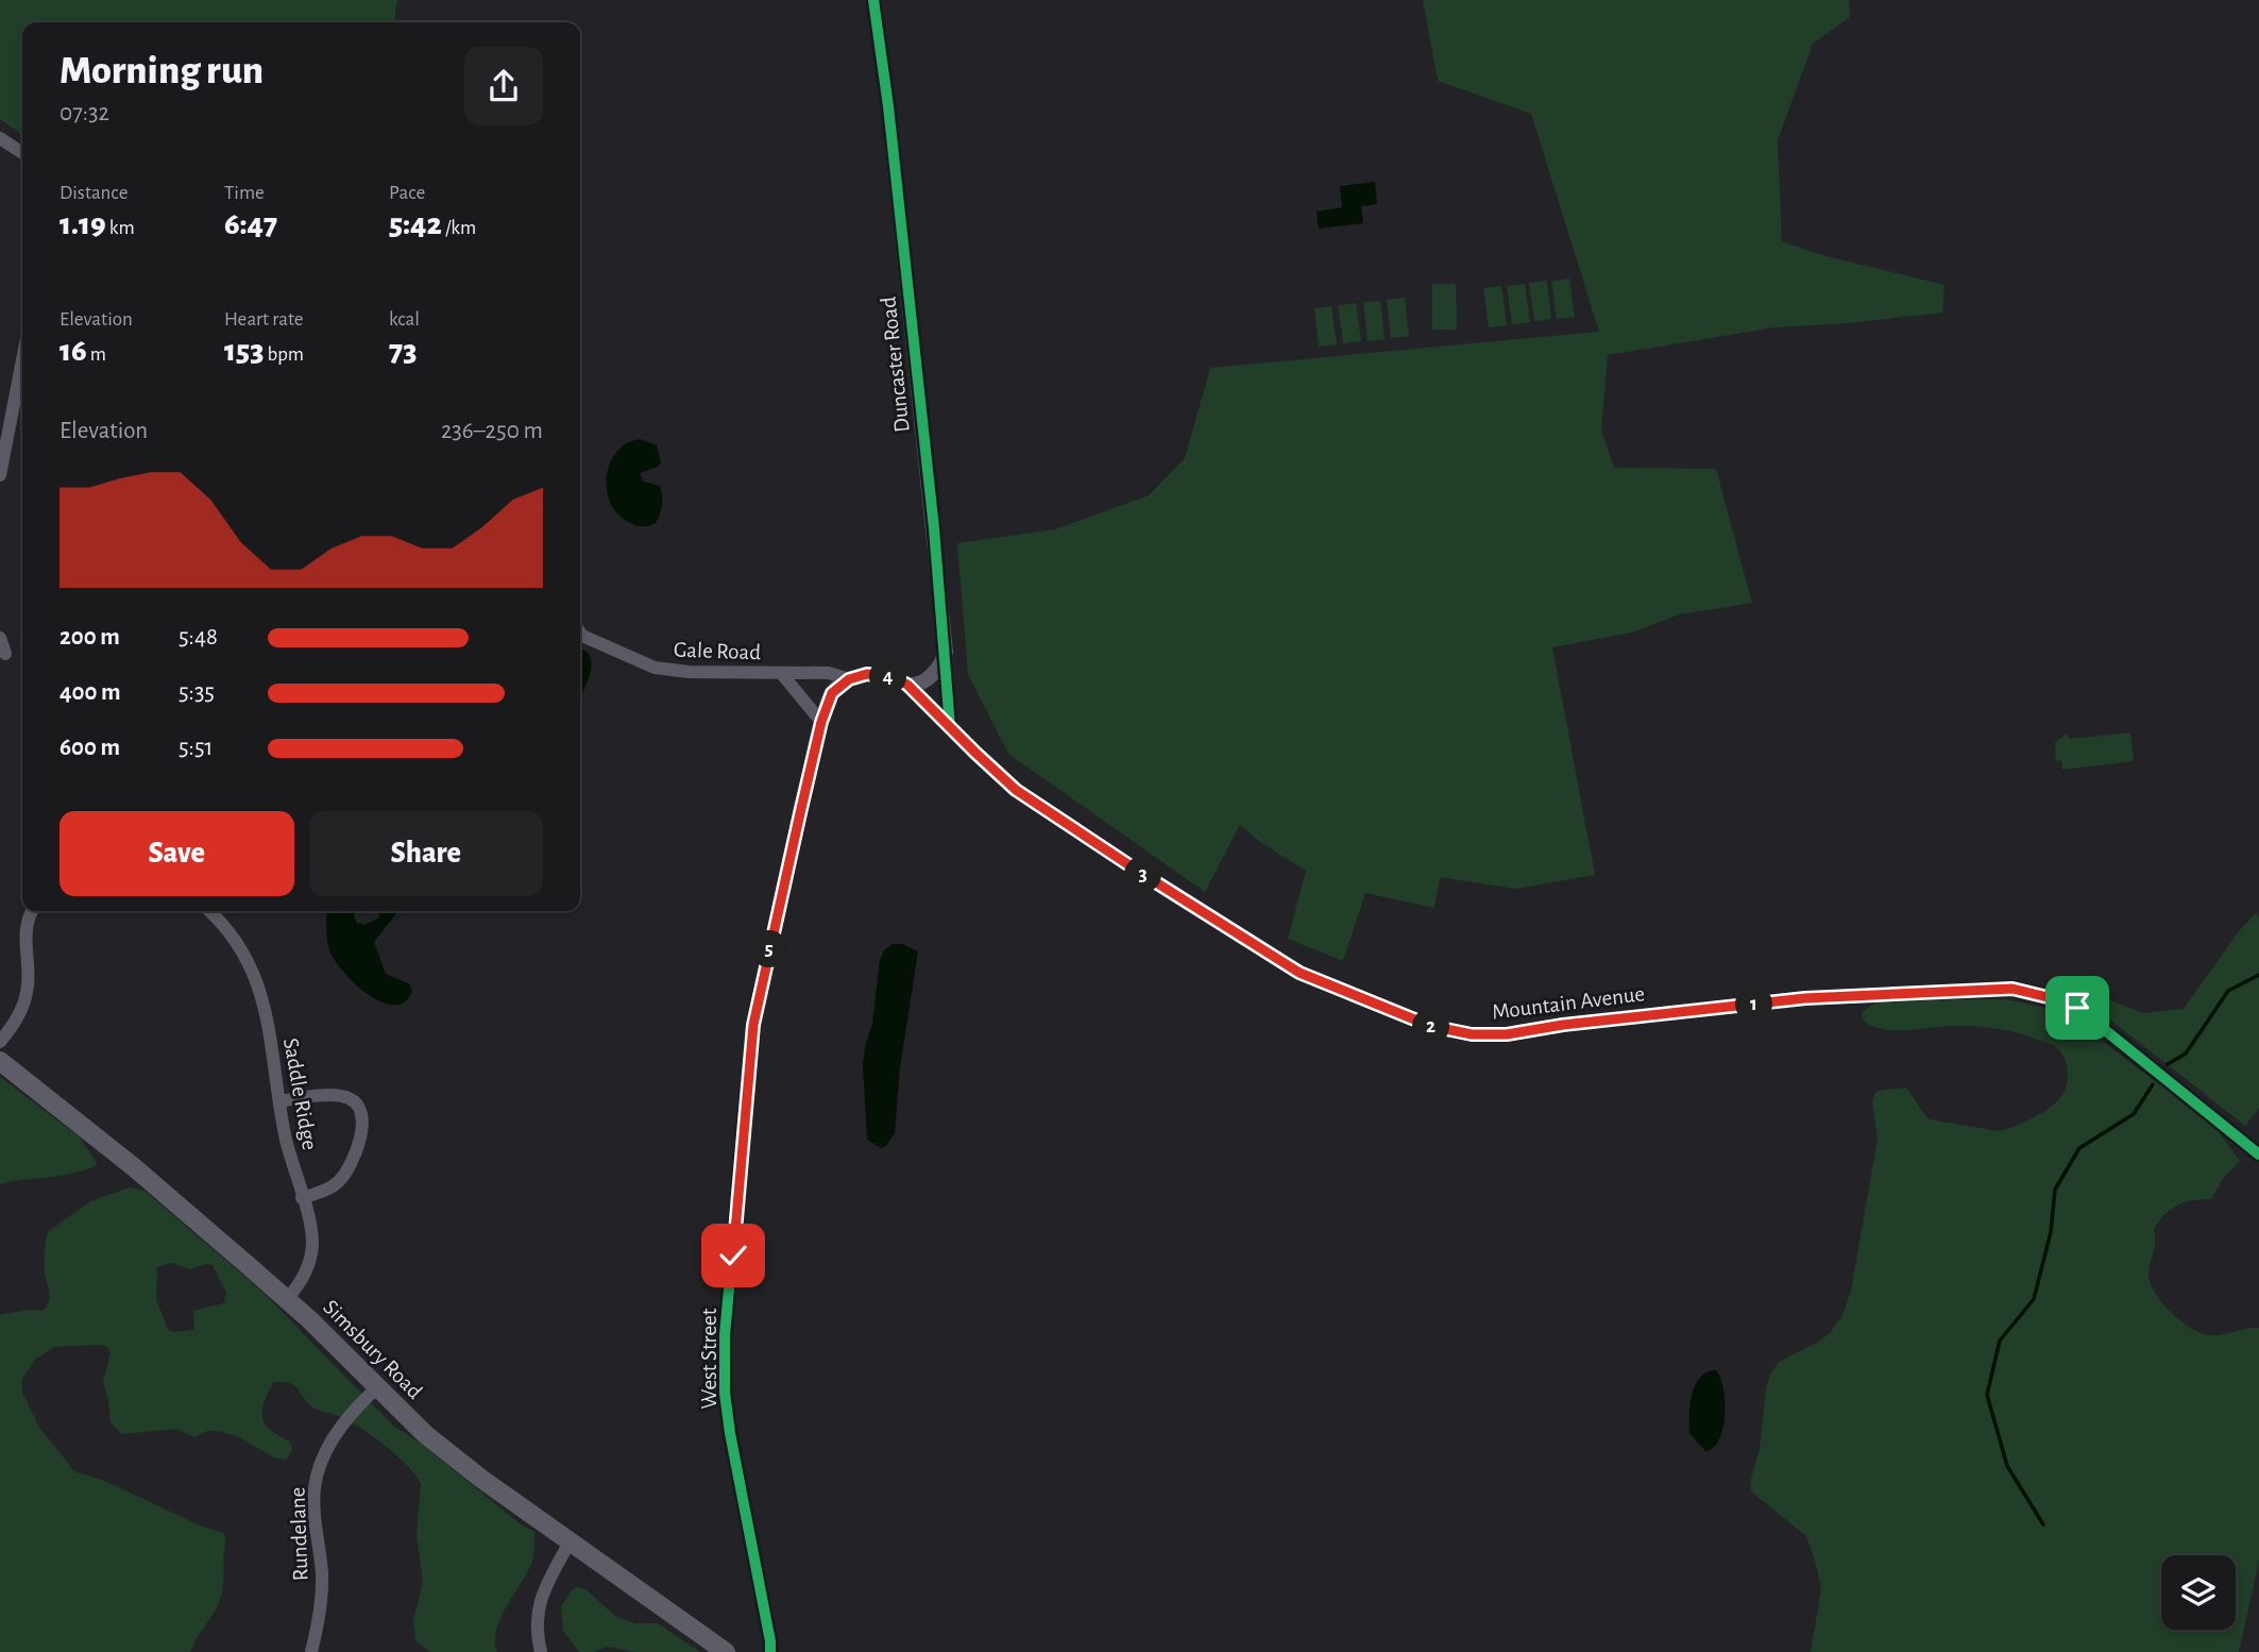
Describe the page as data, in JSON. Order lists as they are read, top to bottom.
{
  "streets": {
    "main road": ["Simsbury Road"],
    "street": [
      "Duncaster Road",
      "Gale Road",
      "Mountain Avenue",
      "Saddle Ridge",
      "West Street",
      "Rundelane"
    ]
  },
  "crossings": [
    ["Duncaster Road", "Mountain Avenue"],
    ["Gale Road", "Mountain Avenue"],
    ["Gale Road", "West Street"],
    ["Mountain Avenue", "West Street"],
    ["Saddle Ridge", "Simsbury Road"],
    ["Simsbury Road", "Rundelane"]
  ],
  "page": {
    "heading": ["Morning run", "07:32"],
    "stats": [
      ["Distance", "1.19 km"],
      ["Time", "6:47"],
      ["Pace", "5:42 /km"],
      ["Elevation", "16 m"],
      ["Heart rate", "153 bpm"],
      ["kcal", "73"]
    ],
    "chart": ["Elevation", "236–250 m"],
    "list": [
      {
        "name": "200 m",
        "note": "5:48"
      },
      {
        "name": "400 m",
        "note": "5:35"
      },
      {
        "name": "600 m",
        "note": "5:51"
      }
    ],
    "pins": [
      "4",
      "3",
      "5",
      "1",
      "2"
    ],
    "buttons": ["Save", "Share"]
  }
}
